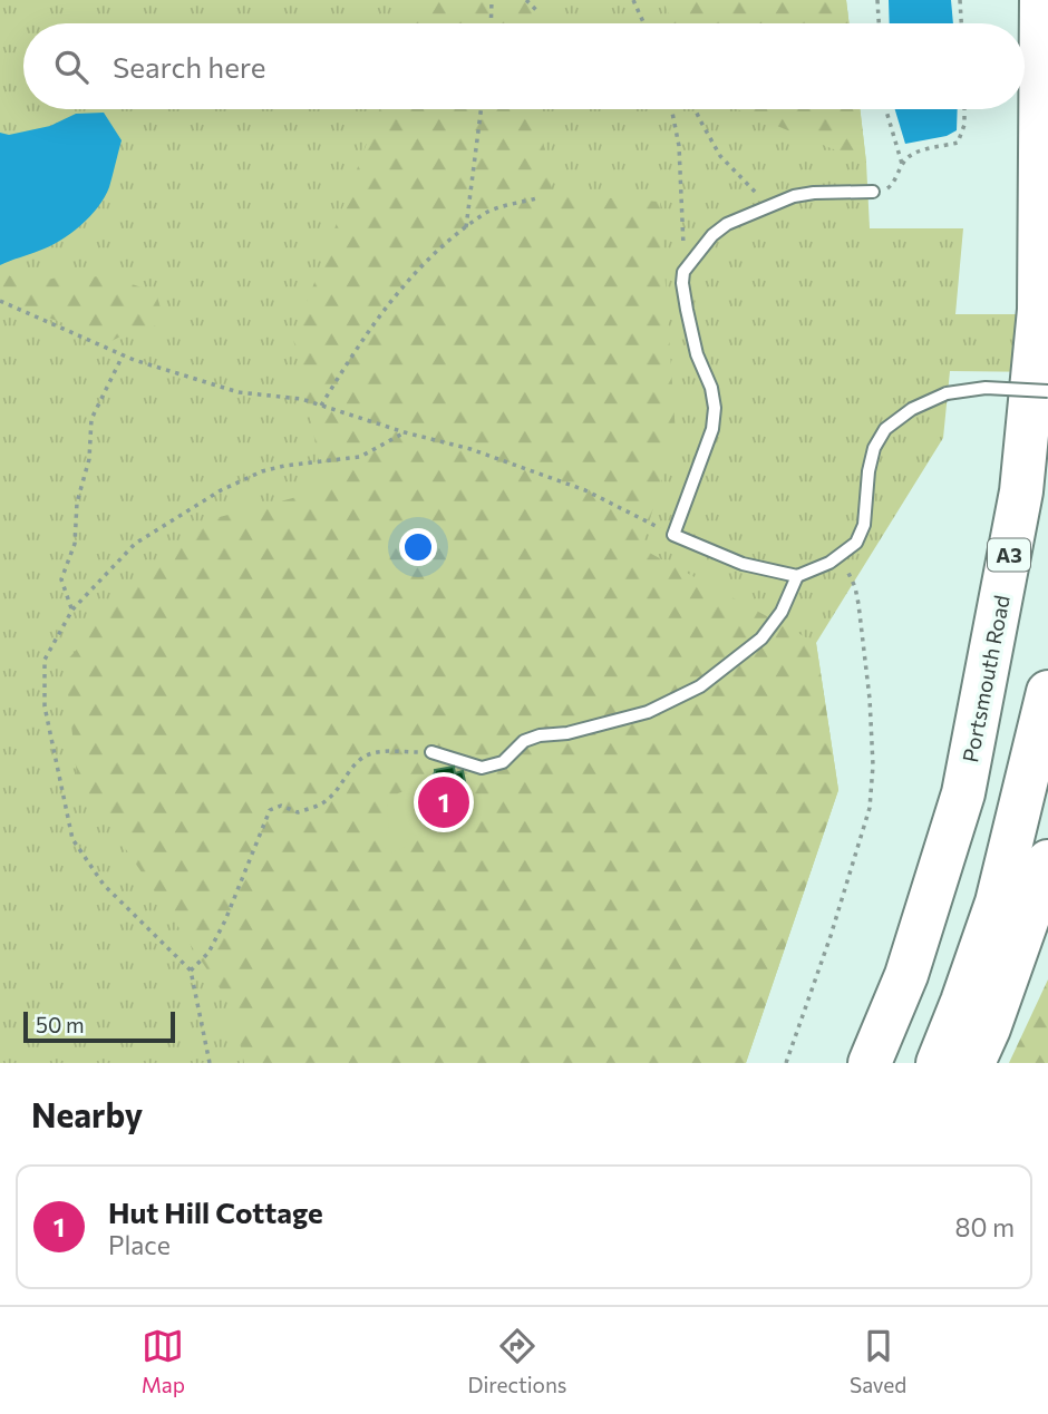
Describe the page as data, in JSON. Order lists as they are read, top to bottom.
{
  "streets": {
    "highway": ["A3", "Portsmouth Road"]
  },
  "scale_bar": "50 m",
  "page": {
    "search": "Search here",
    "pins": "1",
    "scale": "50 m",
    "heading": "Nearby",
    "list": [
      {
        "mark": "1",
        "name": "Hut Hill Cottage",
        "note": "Place",
        "value": "80 m"
      }
    ],
    "nav": ["Map", "Directions", "Saved"]
  }
}
